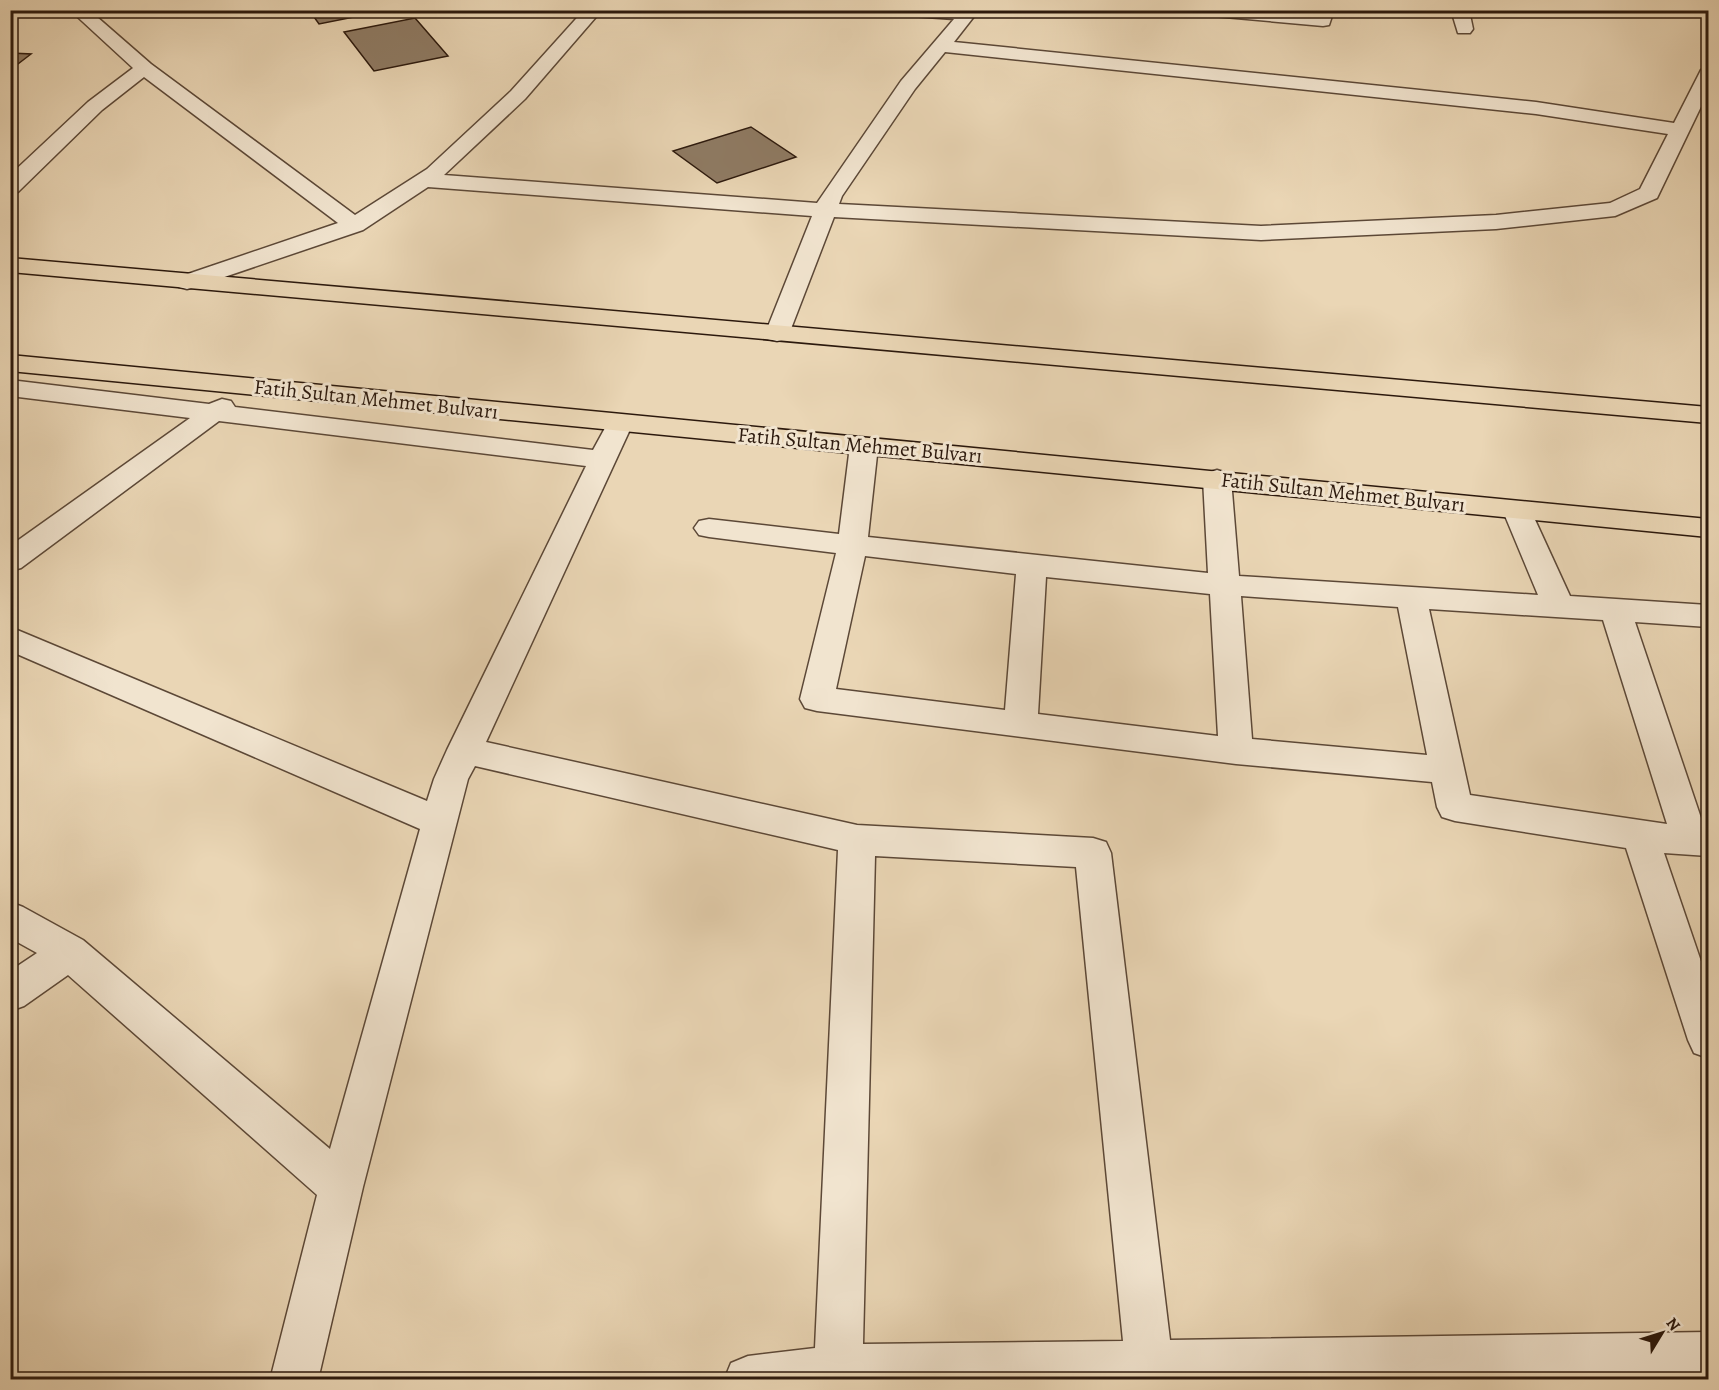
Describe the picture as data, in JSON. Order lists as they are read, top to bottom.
{
  "streets": {
    "highway": ["Fatih Sultan Mehmet Bulvarı"]
  },
  "north": "top right"
}
